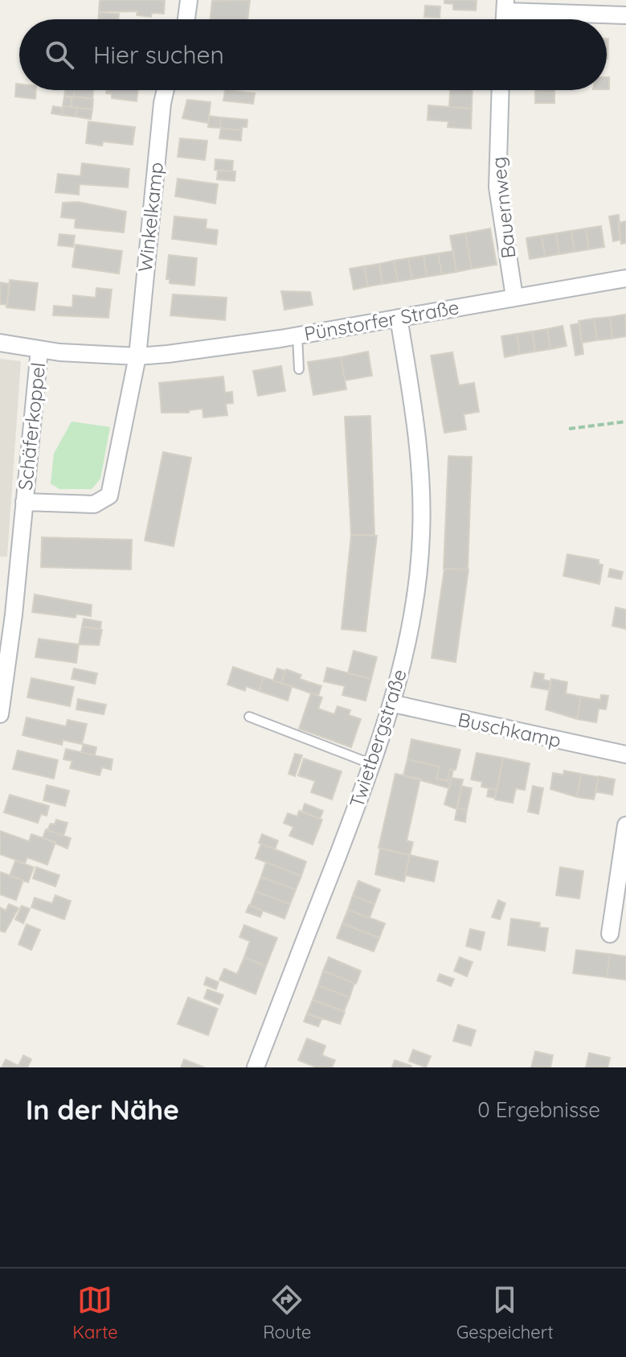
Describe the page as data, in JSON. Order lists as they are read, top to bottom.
{
  "streets": {
    "street": [
      "Bauernweg",
      "Winkelkamp",
      "Pünstorfer Straße",
      "Schäferkoppel",
      "Buschkamp",
      "Twietbergstraße"
    ]
  },
  "crossings": [
    ["Bauernweg", "Pünstorfer Straße"],
    ["Winkelkamp", "Pünstorfer Straße"],
    ["Winkelkamp", "Schäferkoppel"],
    ["Pünstorfer Straße", "Schäferkoppel"],
    ["Pünstorfer Straße", "Twietbergstraße"],
    ["Buschkamp", "Twietbergstraße"]
  ],
  "page": {
    "search": "Hier suchen",
    "heading": ["In der Nähe", "0 Ergebnisse"],
    "nav": ["Karte", "Route", "Gespeichert"]
  }
}
